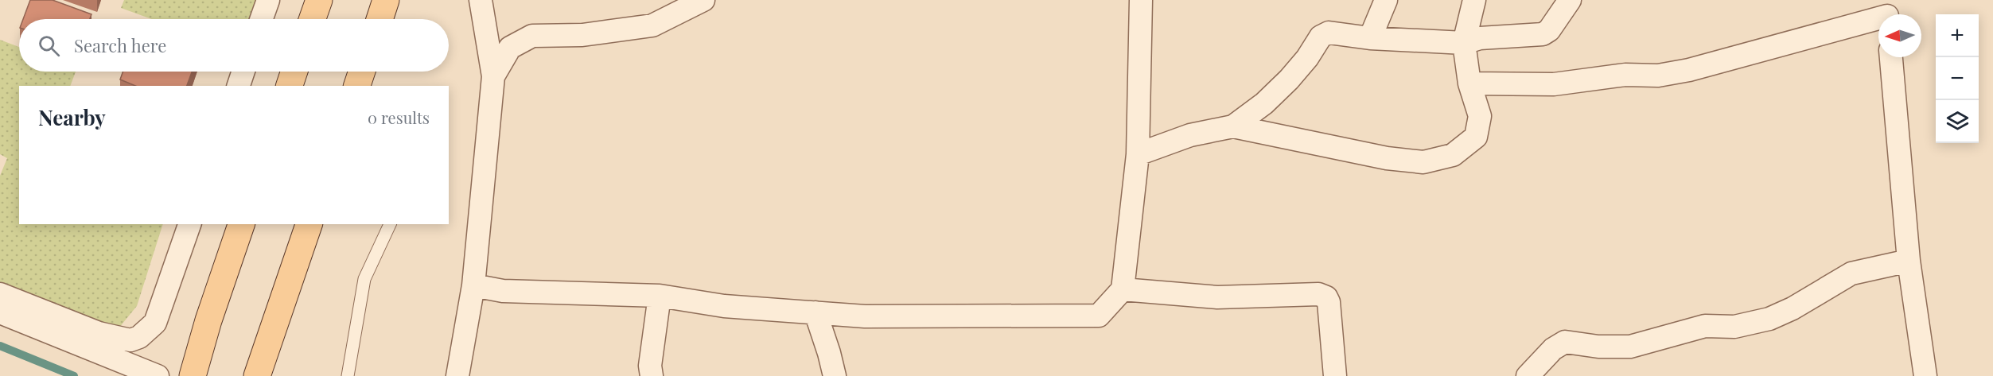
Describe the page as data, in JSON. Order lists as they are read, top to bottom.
{
  "north": "left",
  "page": {
    "map_buttons": ["+", "−"],
    "search": "Search here",
    "heading": ["Nearby", "0 results"]
  }
}
